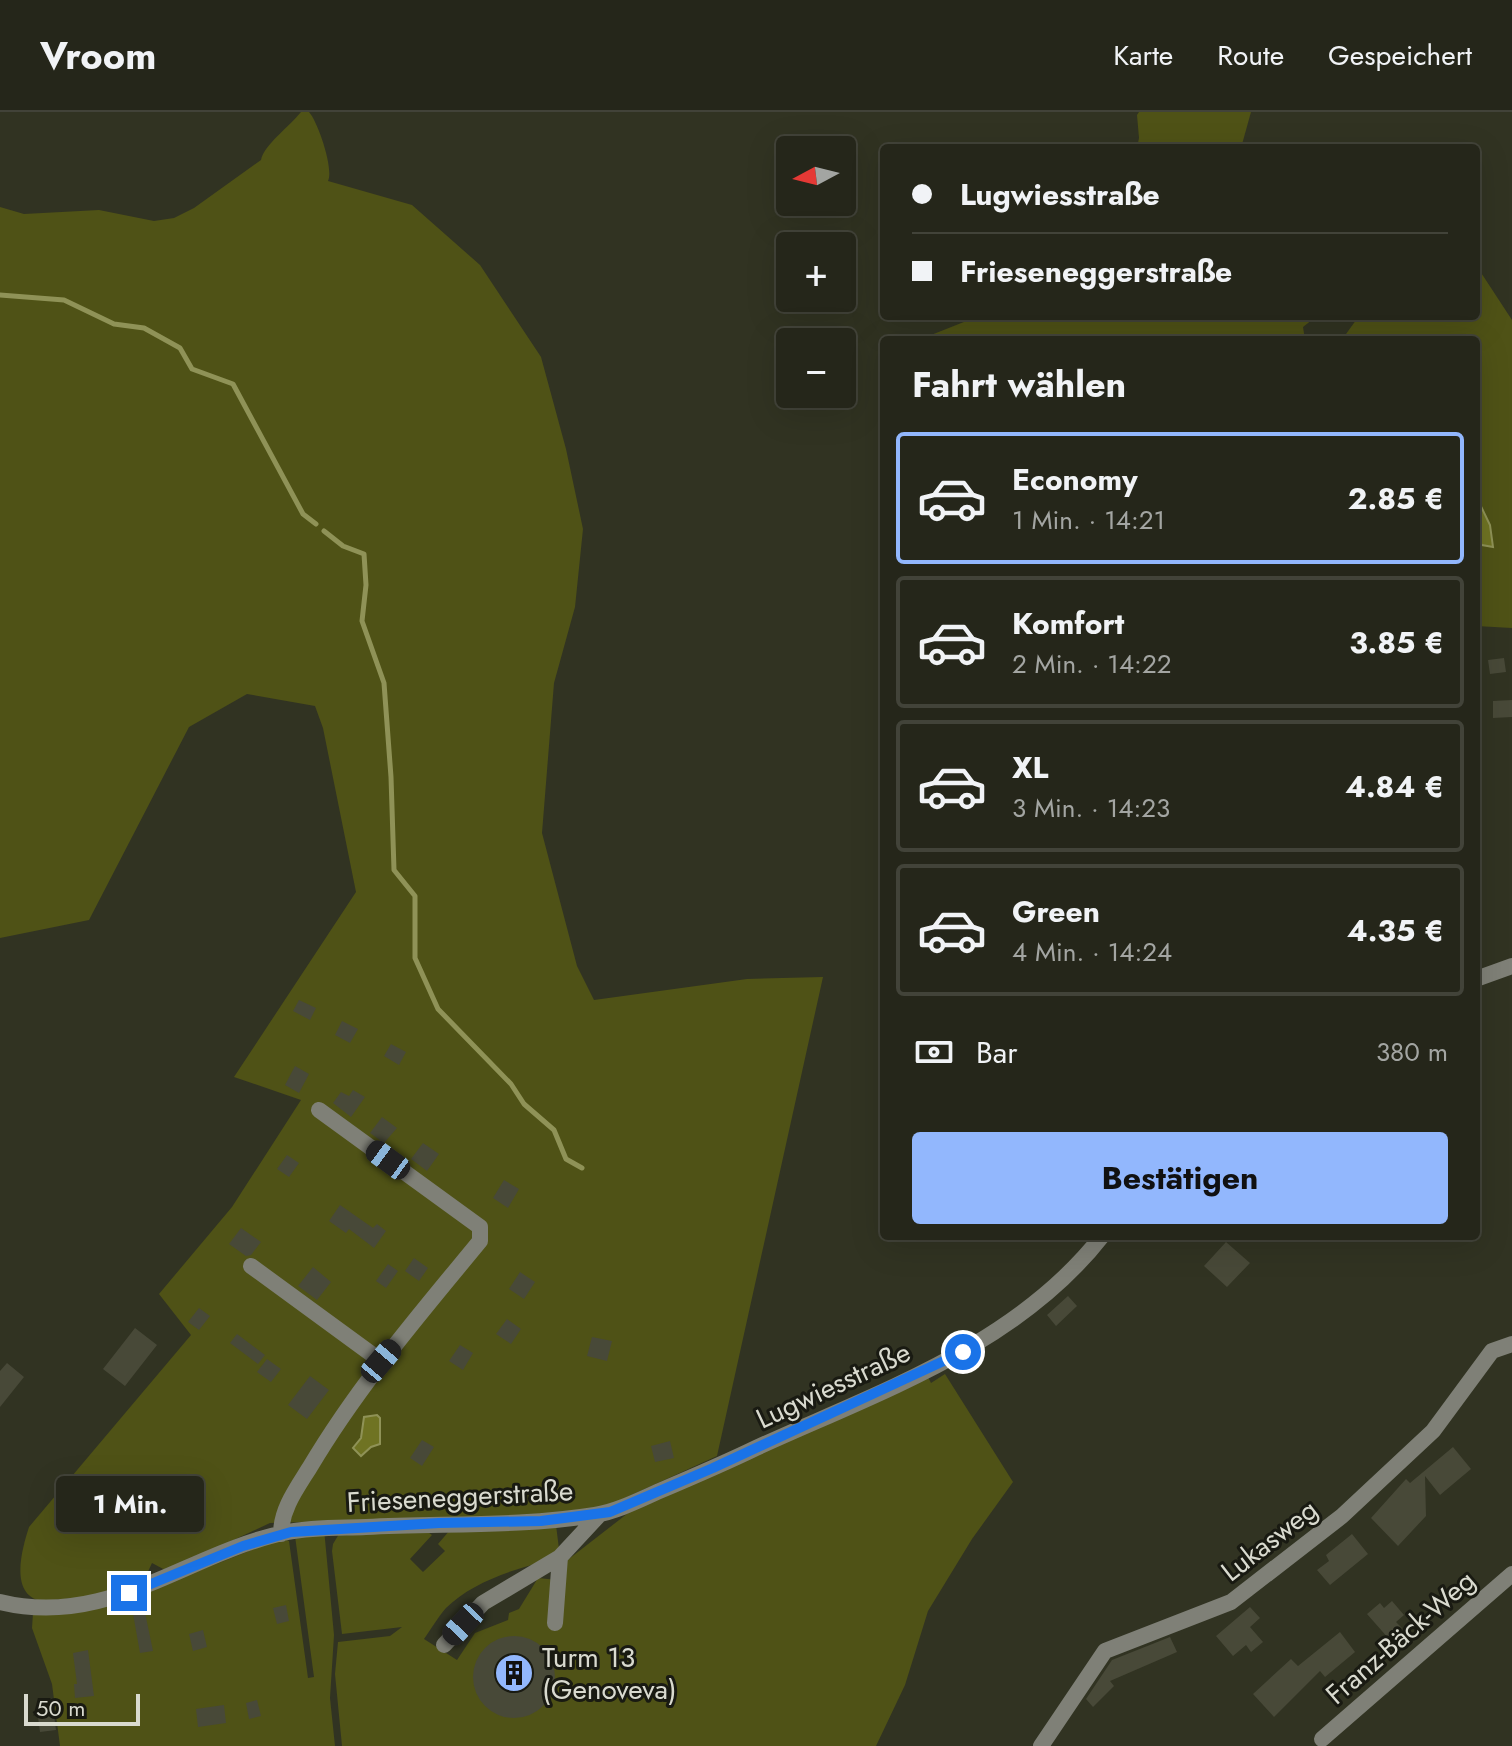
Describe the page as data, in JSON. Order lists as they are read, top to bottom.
{
  "streets": {
    "street": [
      "Lugwiesstraße",
      "Frieseneggerstraße",
      "Lukasweg",
      "Franz-Bäck-Weg"
    ]
  },
  "crossings": [
    ["Lugwiesstraße", "Frieseneggerstraße"]
  ],
  "places": {
    "building": ["Turm 13 (Genoveva)"]
  },
  "scale_bar": "50 m",
  "north": "left",
  "page": {
    "header": "Vroom",
    "nav": ["Karte", "Route", "Gespeichert"],
    "map_buttons": ["+", "−"],
    "banner": ["Lugwiesstraße", "Frieseneggerstraße"],
    "heading": "Fahrt wählen",
    "list": [
      {
        "name": "Economy",
        "note": "1 Min. · 14:21",
        "value": "2.85 €"
      },
      {
        "name": "Komfort",
        "note": "2 Min. · 14:22",
        "value": "3.85 €"
      },
      {
        "name": "XL",
        "note": "3 Min. · 14:23",
        "value": "4.84 €"
      },
      {
        "name": "Green",
        "note": "4 Min. · 14:24",
        "value": "4.35 €"
      }
    ],
    "pay": ["Bar", "380 m"],
    "buttons": "Bestätigen",
    "bubble": "1 Min.",
    "scale": "50 m"
  }
}
